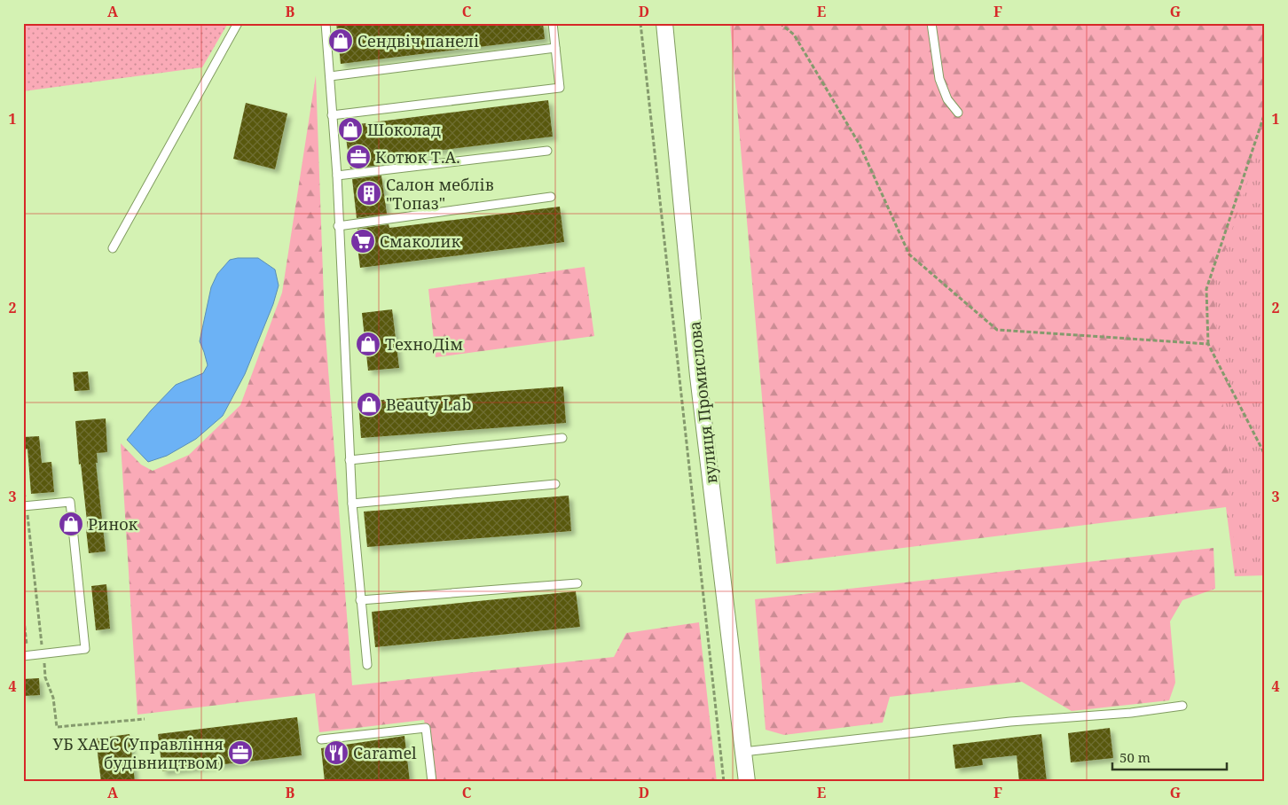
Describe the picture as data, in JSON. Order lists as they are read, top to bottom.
{
  "streets": {
    "street": ["вулиця Промислова"]
  },
  "places": {
    "shop": [
      "Сендвіч панелі",
      "Шоколад",
      "ТехноДім",
      "Beauty Lab",
      "Ринок"
    ],
    "office": ["Котюк Т.А.", "УБ ХАЕС (Управління будівництвом)"],
    "building": ["Салон меблів \"Топаз\""],
    "supermarket": ["Смаколик"],
    "restaurant": ["Caramel"]
  },
  "scale_bar": "50 m",
  "grid": {
    "columns": [
      "A",
      "B",
      "C",
      "D",
      "E",
      "F",
      "G"
    ],
    "rows": [
      "1",
      "2",
      "3",
      "4"
    ]
  }
}
